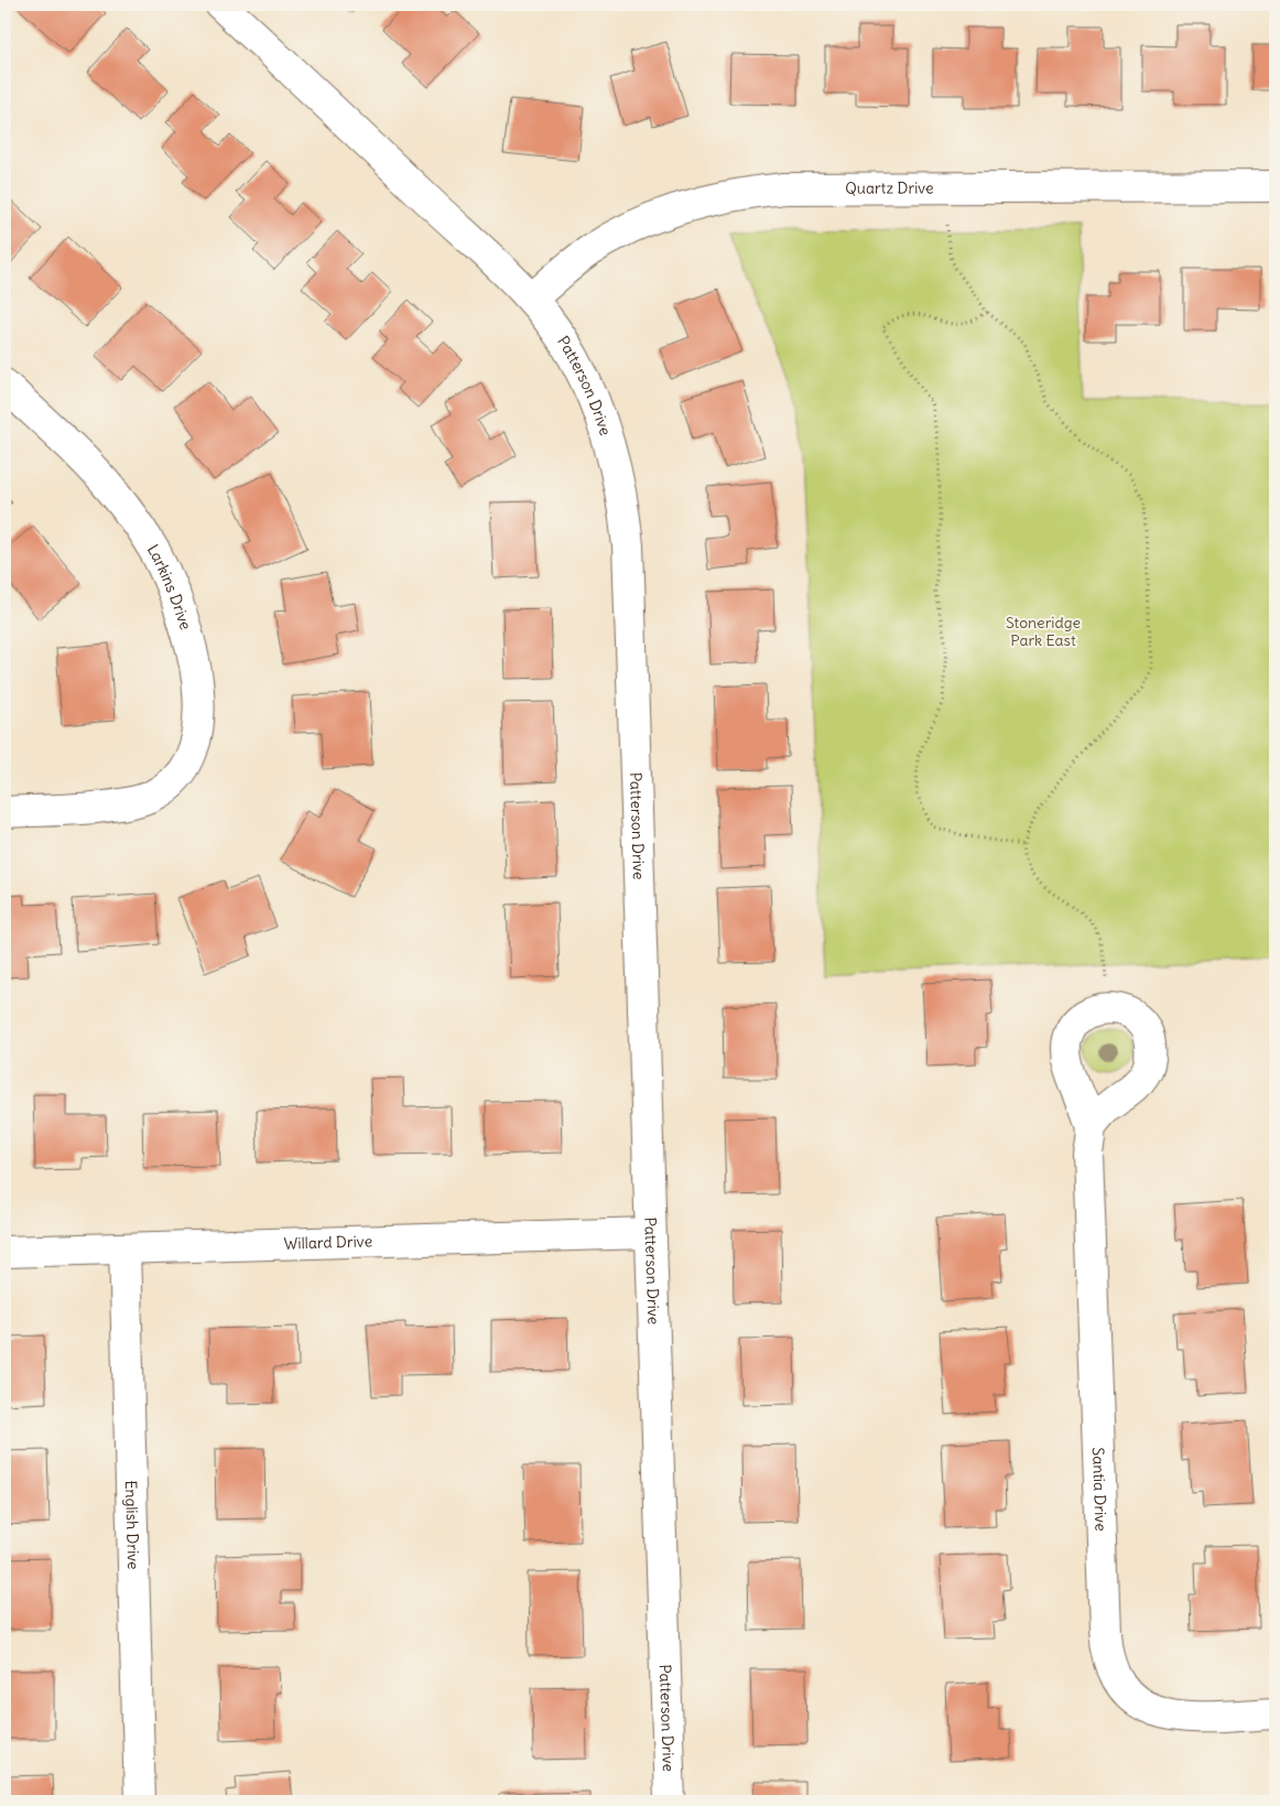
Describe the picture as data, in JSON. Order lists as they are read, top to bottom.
{
  "streets": {
    "street": [
      "Quartz Drive",
      "Patterson Drive",
      "Larkins Drive",
      "Willard Drive",
      "Santia Drive",
      "English Drive"
    ]
  },
  "crossings": [
    ["Quartz Drive", "Patterson Drive"],
    ["Patterson Drive", "Willard Drive"],
    ["Willard Drive", "English Drive"]
  ],
  "parks": ["Stoneridge Park East"]
}
